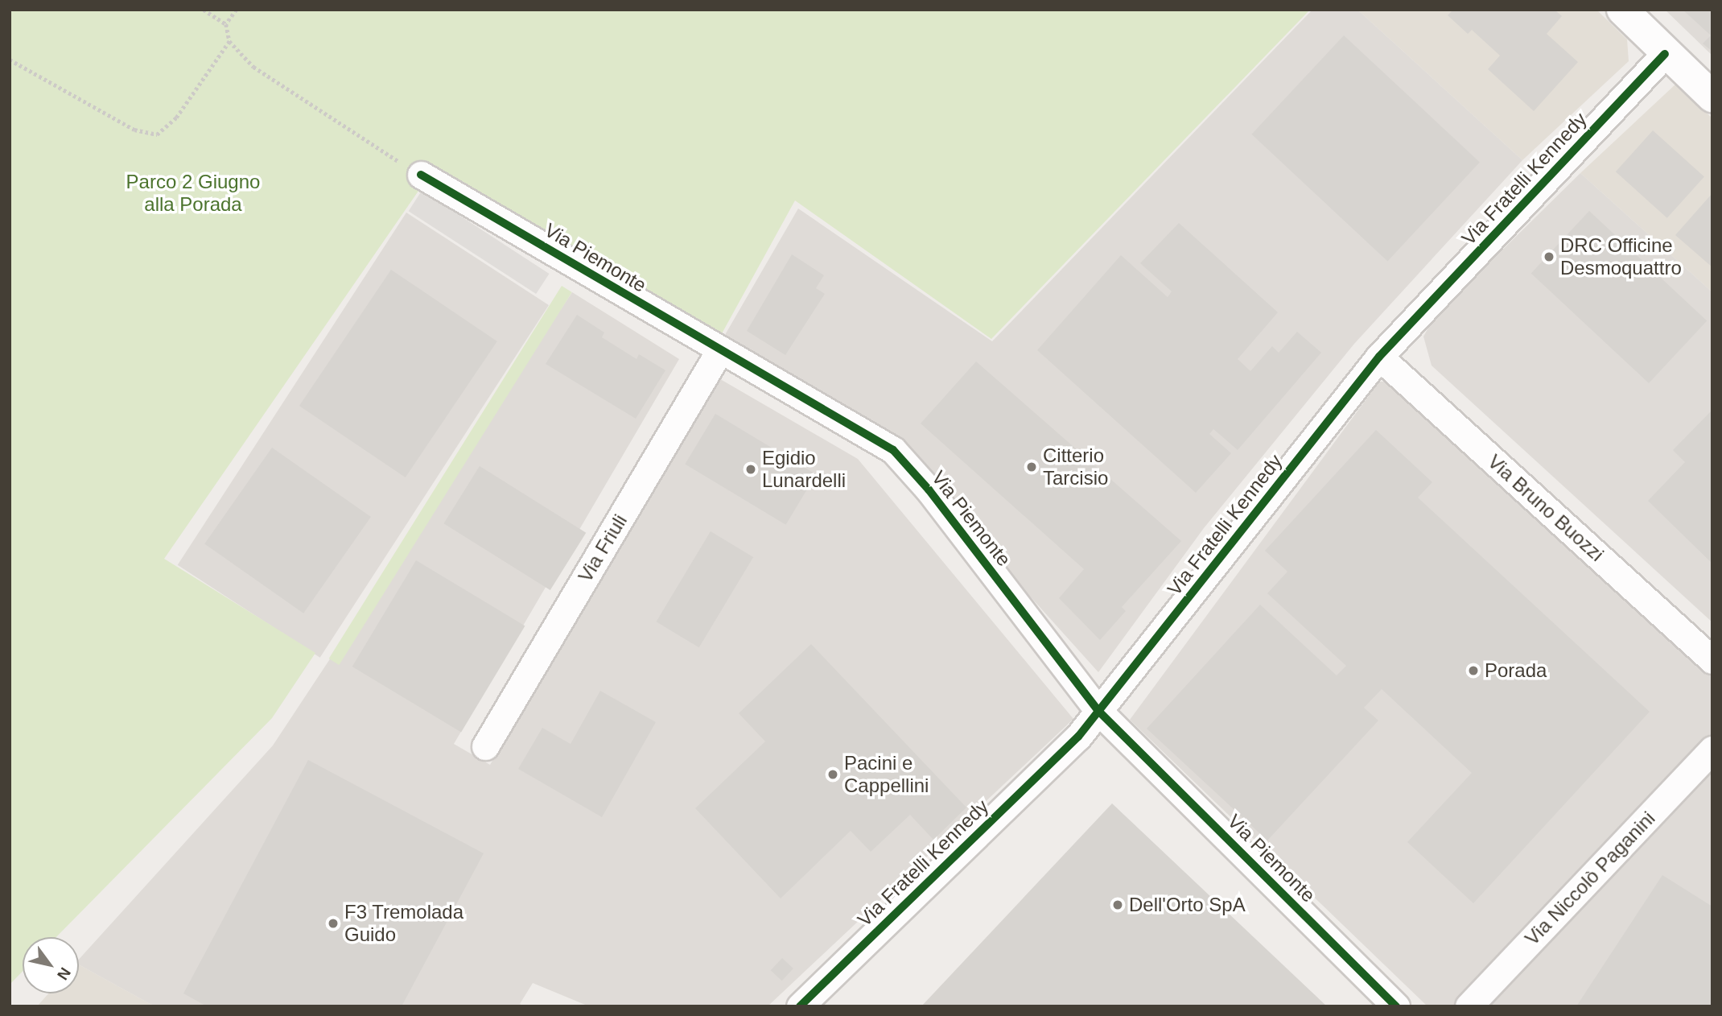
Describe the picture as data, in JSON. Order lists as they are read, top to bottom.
{
  "streets": {
    "street": [
      "Via Fratelli Kennedy",
      "Via Piemonte",
      "Via Bruno Buozzi",
      "Via Friuli",
      "Via Niccolò Paganini"
    ]
  },
  "crossings": [
    ["Via Fratelli Kennedy", "Via Piemonte"],
    ["Via Fratelli Kennedy", "Via Bruno Buozzi"],
    ["Via Piemonte", "Via Friuli"]
  ],
  "parks": ["Parco 2 Giugno alla Porada"],
  "places": [
    "DRC Officine Desmoquattro",
    "Citterio Tarcisio",
    "Egidio Lunardelli",
    "Porada",
    "Pacini e Cappellini",
    "Dell'Orto SpA",
    "F3 Tremolada Guido"
  ],
  "north": "bottom right"
}
